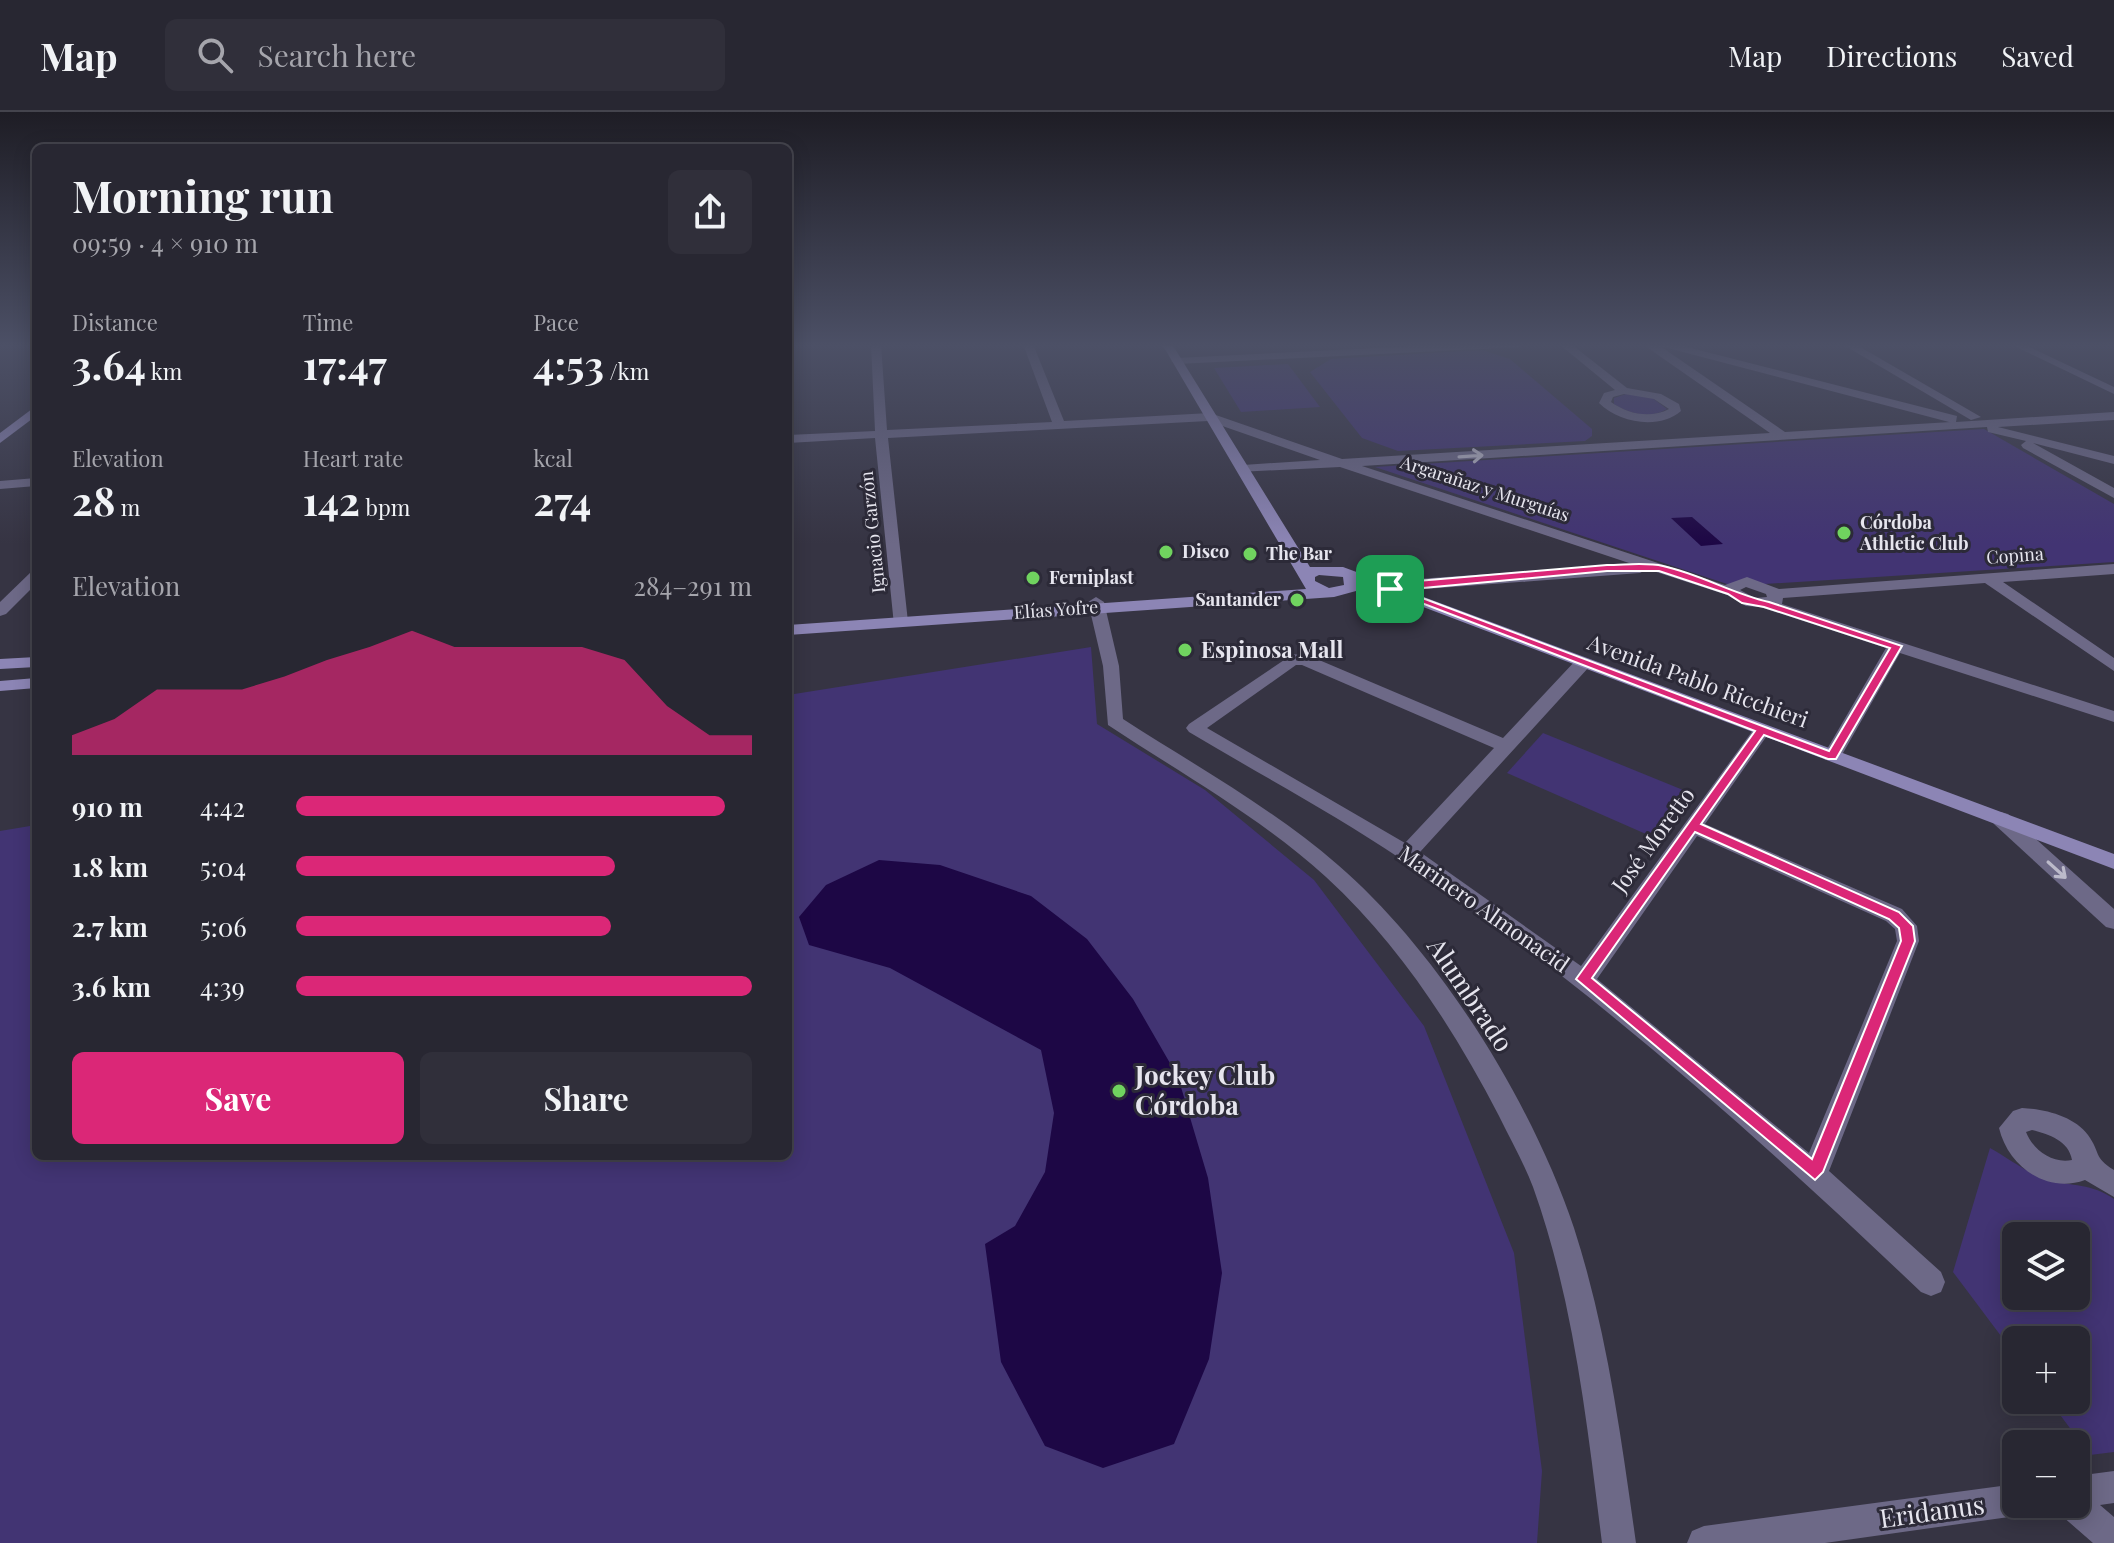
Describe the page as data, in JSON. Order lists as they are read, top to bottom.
{
  "streets": {
    "main road": ["Elías Yofre", "Avenida Pablo Ricchieri"],
    "street": [
      "Argarañaz y Murguías",
      "Ignacio Garzón",
      "Copina",
      "José Moretto",
      "Marinero Almonacid",
      "Alumbrado",
      "Eridanus"
    ]
  },
  "crossings": [
    ["Argarañaz y Murguías", "Copina"],
    ["Ignacio Garzón", "Elías Yofre"],
    ["Elías Yofre", "Avenida Pablo Ricchieri"],
    ["Elías Yofre", "Alumbrado"],
    ["Avenida Pablo Ricchieri", "José Moretto"],
    ["José Moretto", "Marinero Almonacid"]
  ],
  "places": [
    "Córdoba Athletic Club",
    "Disco",
    "The Bar",
    "Ferniplast",
    "Santander",
    "Espinosa Mall",
    "Jockey Club Córdoba"
  ],
  "page": {
    "header": "Map",
    "search": "Search here",
    "nav": ["Map", "Directions", "Saved"],
    "heading": ["Morning run", "09:59 · 4 × 910 m"],
    "stats": [
      ["Distance", "3.64 km"],
      ["Time", "17:47"],
      ["Pace", "4:53 /km"],
      ["Elevation", "28 m"],
      ["Heart rate", "142 bpm"],
      ["kcal", "274"]
    ],
    "chart": ["Elevation", "284–291 m"],
    "list": [
      {
        "name": "910 m",
        "note": "4:42"
      },
      {
        "name": "1.8 km",
        "note": "5:04"
      },
      {
        "name": "2.7 km",
        "note": "5:06"
      },
      {
        "name": "3.6 km",
        "note": "4:39"
      }
    ],
    "buttons": ["Save", "Share"],
    "map_buttons": ["+", "−"]
  }
}
